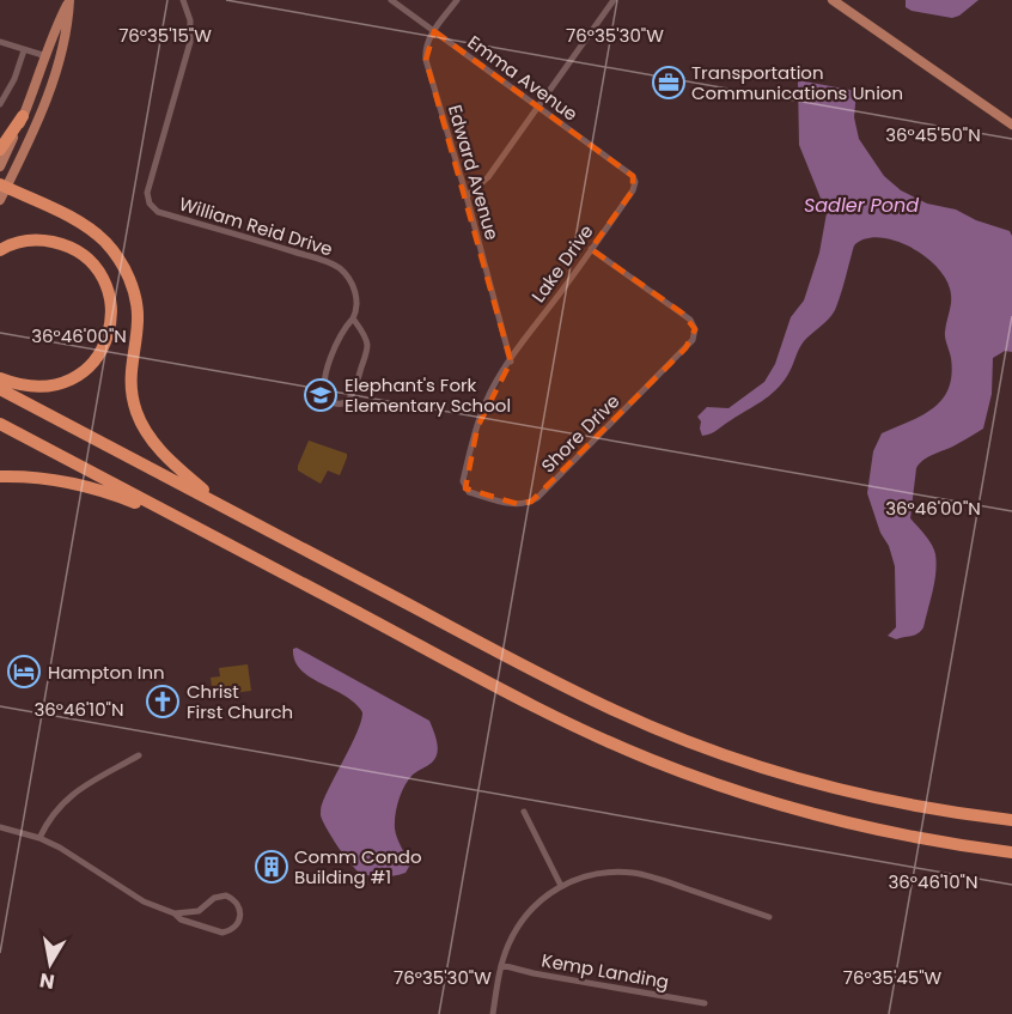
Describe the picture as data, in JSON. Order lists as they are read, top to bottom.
{
  "streets": {
    "street": [
      "Emma Avenue",
      "Edward Avenue",
      "William Reid Drive",
      "Lake Drive",
      "Shore Drive",
      "Kemp Landing"
    ]
  },
  "crossings": [
    ["Emma Avenue", "Edward Avenue"],
    ["Emma Avenue", "Lake Drive"],
    ["Edward Avenue", "Lake Drive"],
    ["Edward Avenue", "Shore Drive"],
    ["Lake Drive", "Shore Drive"]
  ],
  "water": ["Sadler Pond"],
  "places": {
    "office": ["Transportation Communications Union"],
    "school or university": ["Elephant's Fork Elementary School"],
    "hotel": ["Hampton Inn"],
    "church": ["Christ First Church"],
    "building": ["Comm Condo Building #1"]
  },
  "north": "bottom",
  "coordinates": [
    "76°35'15\"W",
    "76°35'30\"W",
    "36°45'50\"N",
    "36°46'00\"N",
    "36°46'10\"N",
    "76°35'45\"W"
  ]
}
